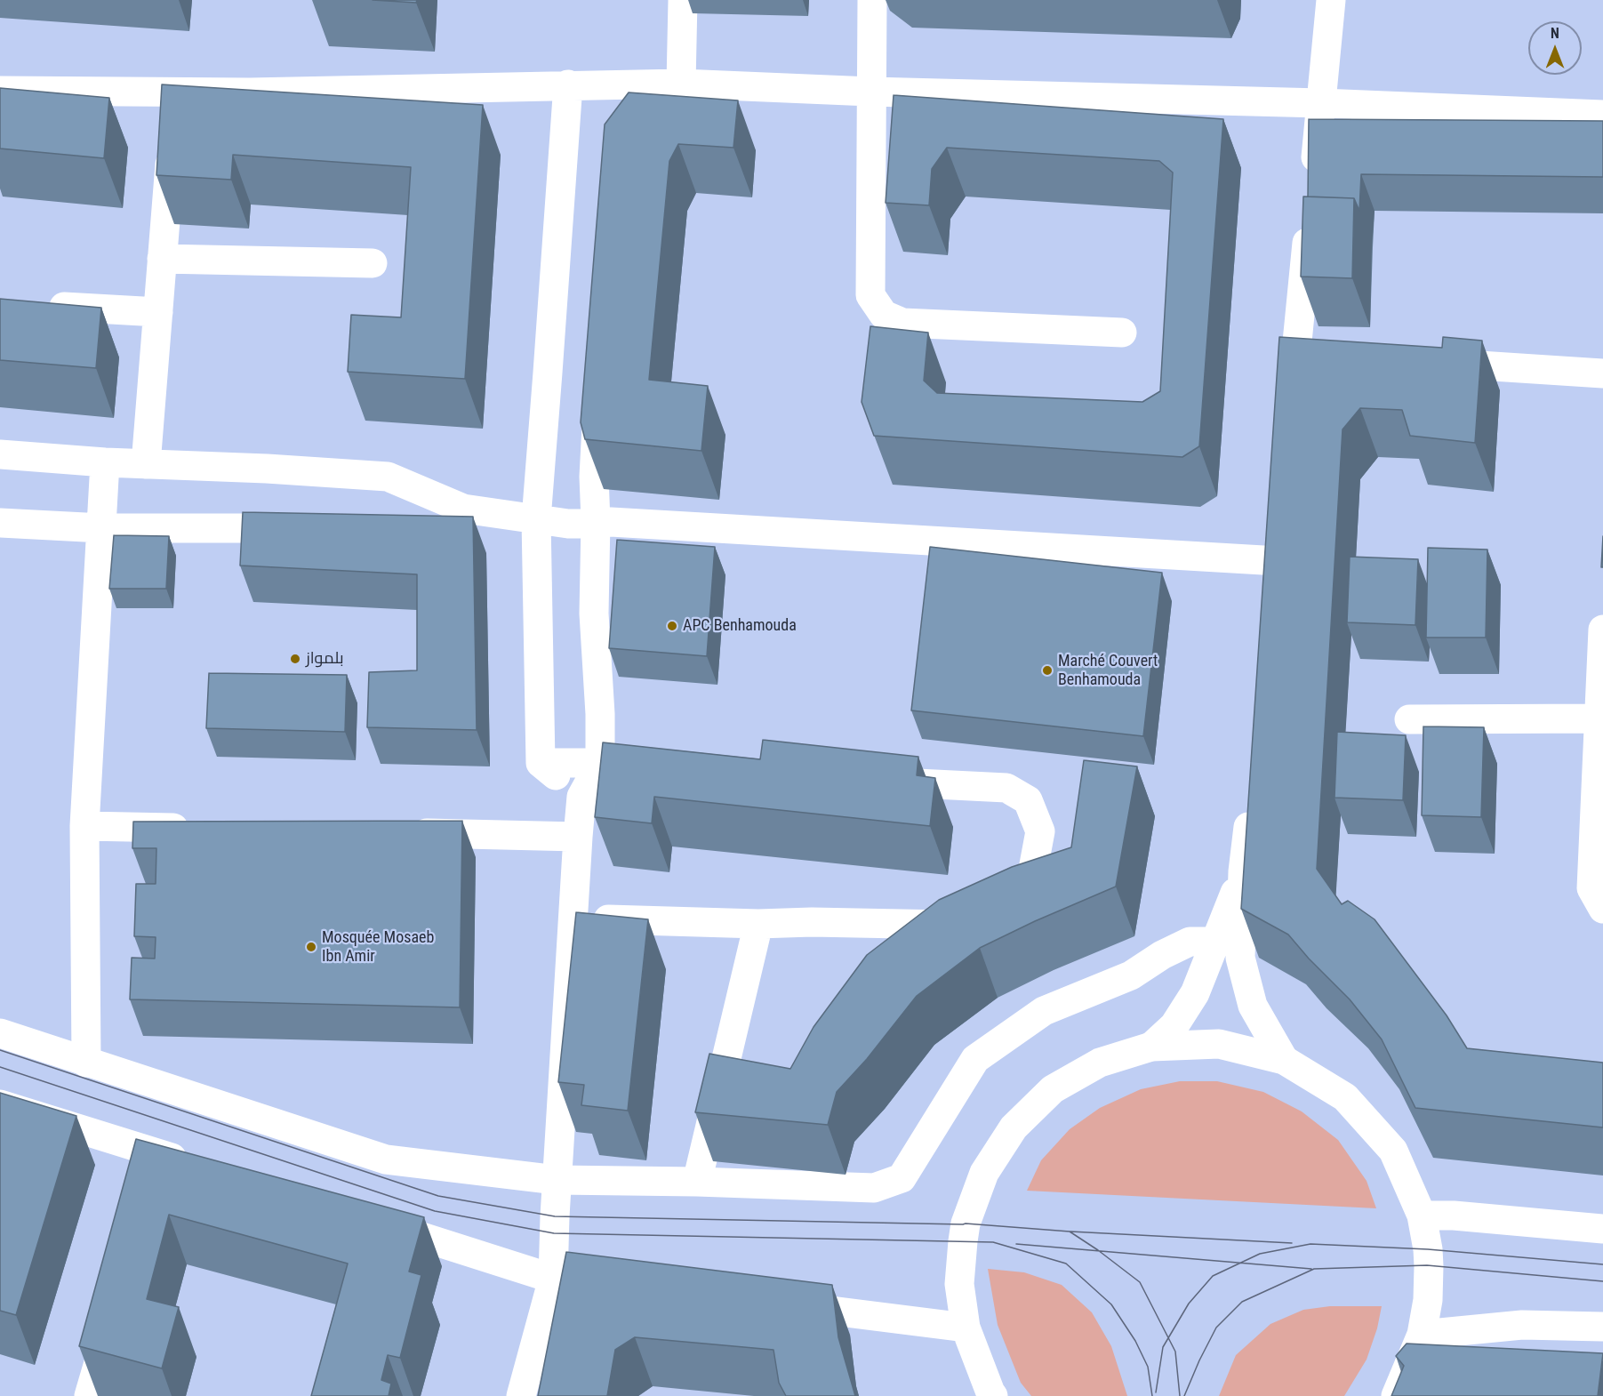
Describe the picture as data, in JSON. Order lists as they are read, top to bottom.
{
  "places": [
    "APC Benhamouda",
    "بلمواز",
    "Marché Couvert Benhamouda",
    "Mosquée Mosaeb Ibn Amir"
  ],
  "north": "top"
}
